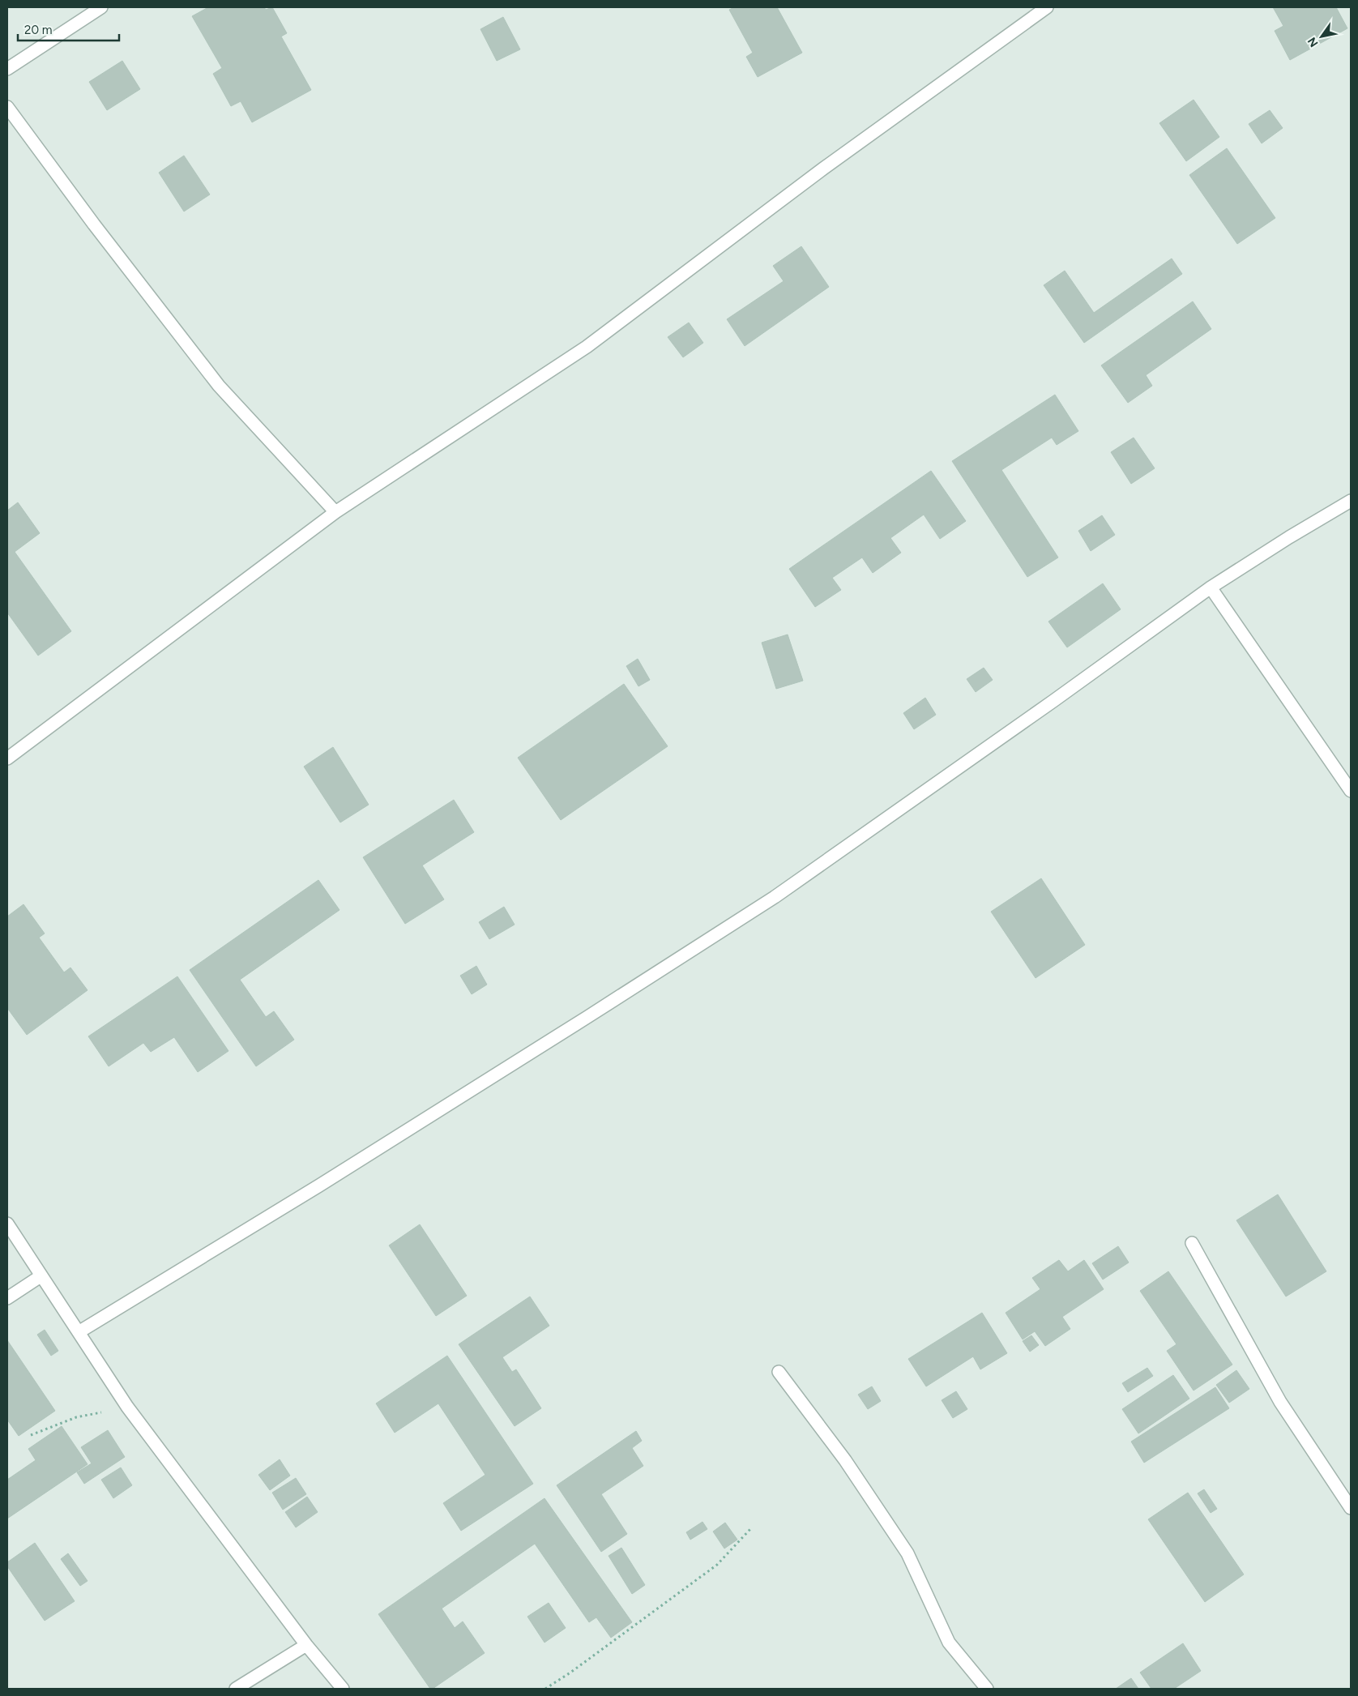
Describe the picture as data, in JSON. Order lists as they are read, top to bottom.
{
  "scale_bar": "20 m",
  "north": "bottom left"
}
